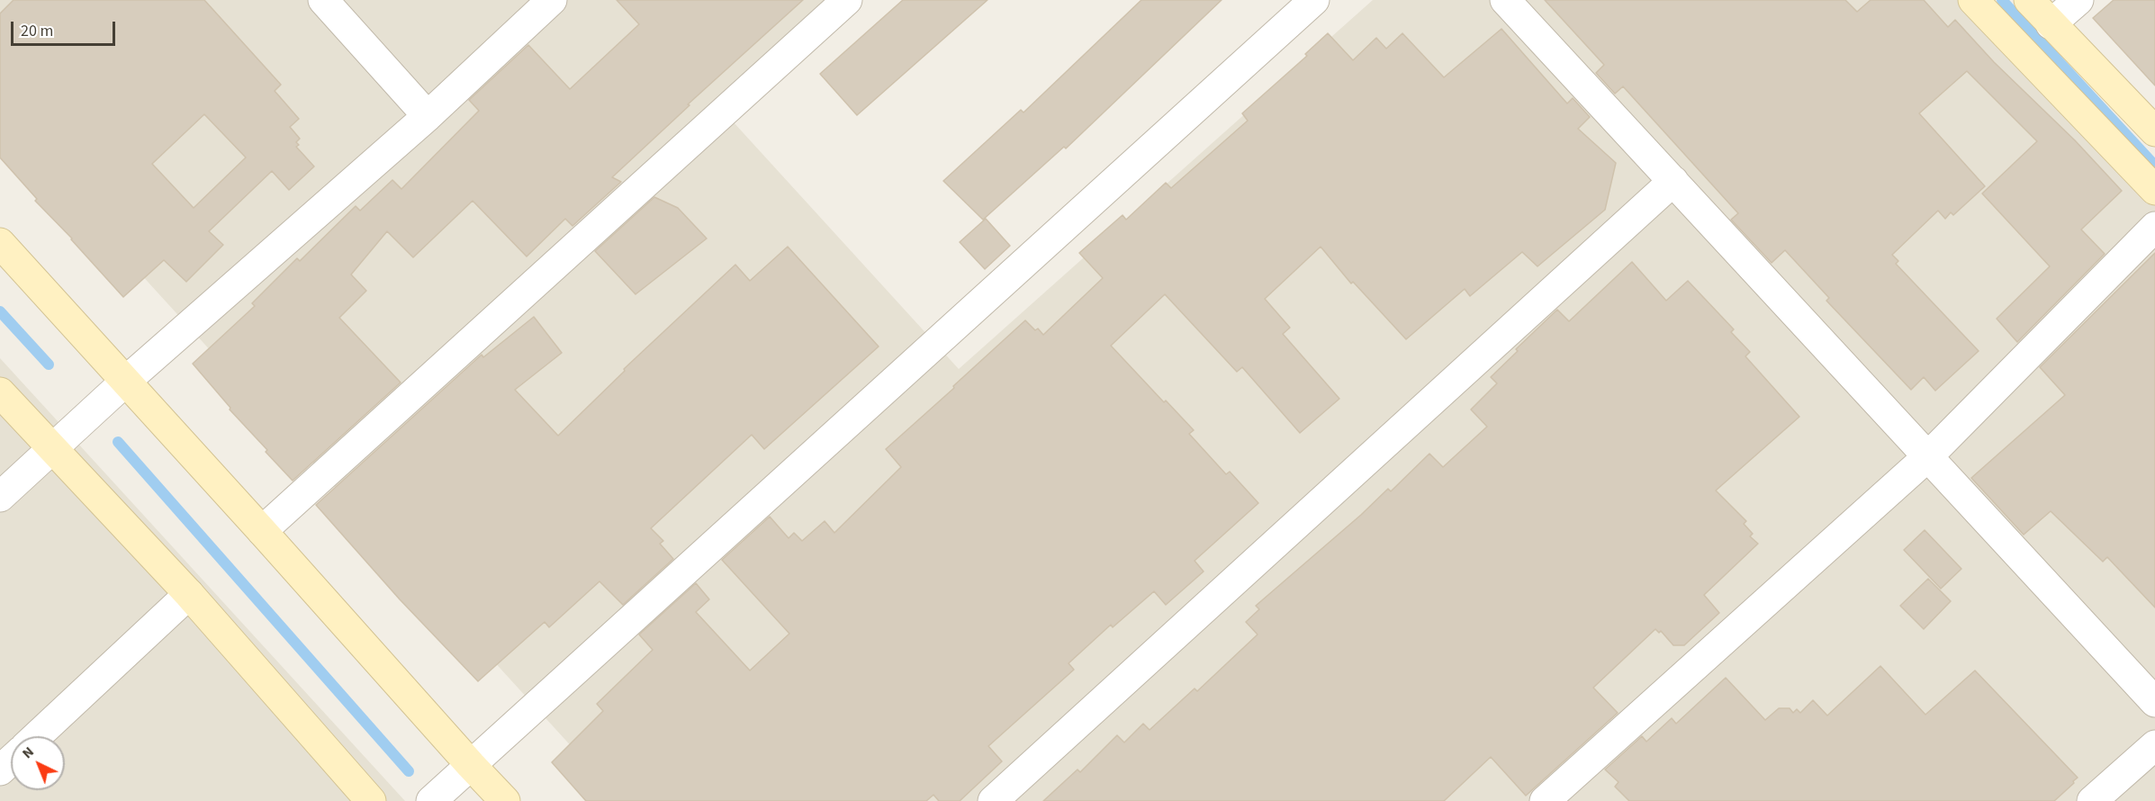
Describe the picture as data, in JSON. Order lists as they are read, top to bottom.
{
  "scale_bar": "20 m",
  "north": "top left"
}
